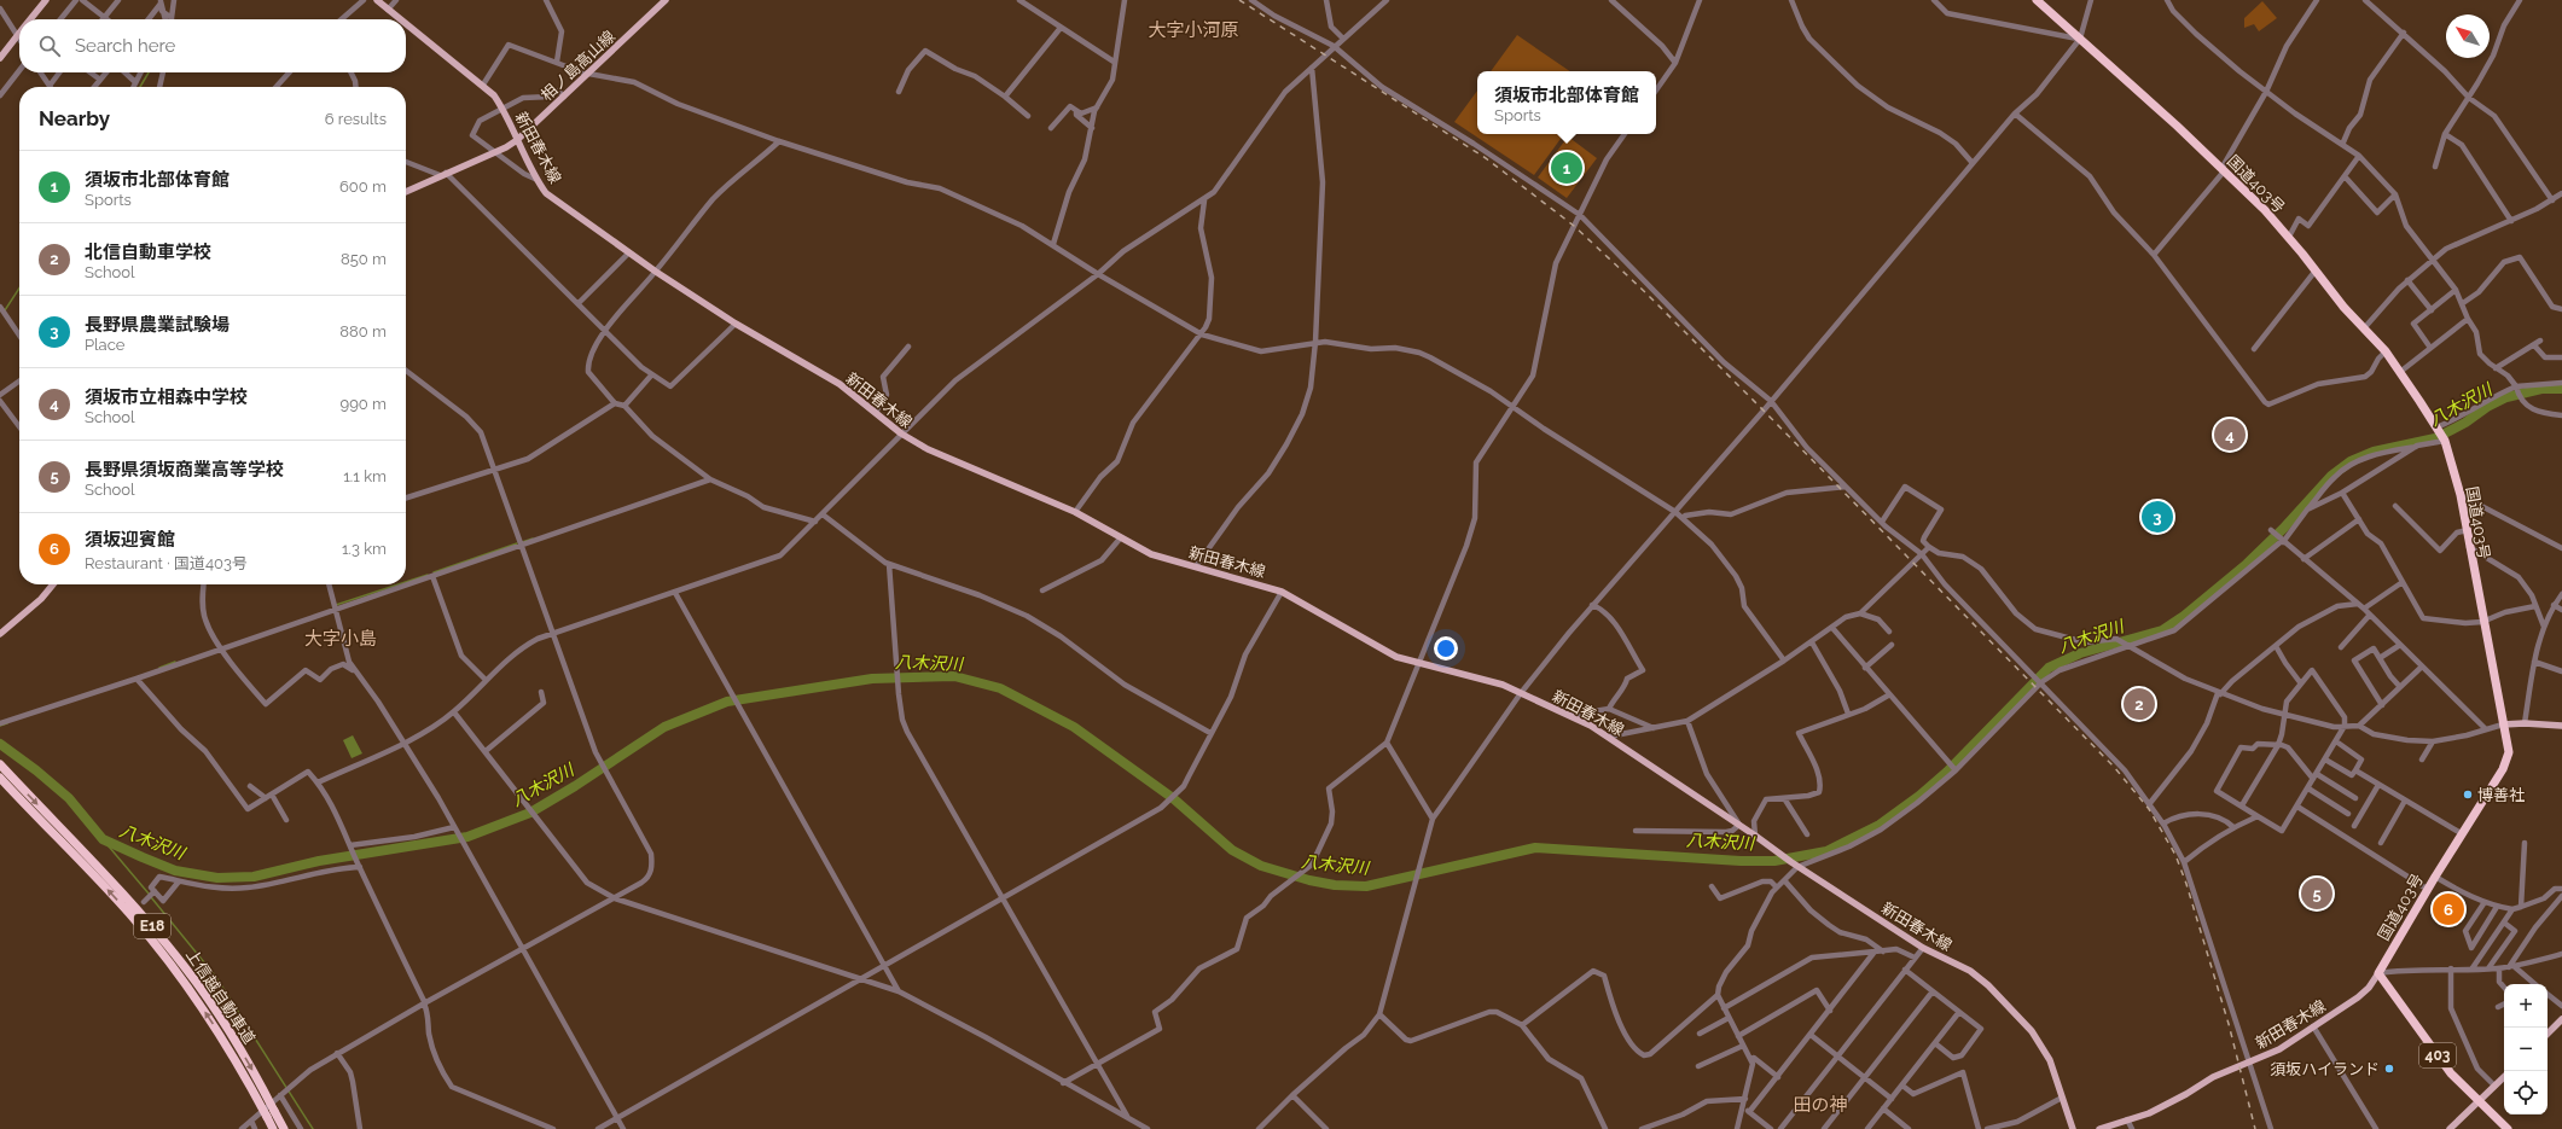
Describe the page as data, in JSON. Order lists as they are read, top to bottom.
{
  "streets": {
    "highway": [
      "国道403号",
      "E18",
      "上信越自動車道",
      "403"
    ],
    "main road": ["相ノ島高山線", "新田春木線"]
  },
  "crossings": [
    ["相ノ島高山線", "新田春木線"],
    ["新田春木線", "国道403号"],
    ["新田春木線", "403"],
    ["国道403号", "403"]
  ],
  "districts": ["大字小河原", "大字小島", "田の神"],
  "water": ["八木沢川"],
  "places": ["博善社", "須坂ハイランド"],
  "north": "top left",
  "page": {
    "search": "Search here",
    "popup": ["須坂市北部体育館", "Sports"],
    "heading": ["Nearby", "6 results"],
    "pins": [
      "1",
      "4",
      "3",
      "2",
      "5",
      "6"
    ],
    "list": [
      {
        "mark": "1",
        "name": "須坂市北部体育館",
        "note": "Sports",
        "value": "600 m"
      },
      {
        "mark": "2",
        "name": "北信自動車学校",
        "note": "School",
        "value": "850 m"
      },
      {
        "mark": "3",
        "name": "長野県農業試験場",
        "note": "Place",
        "value": "880 m"
      },
      {
        "mark": "4",
        "name": "須坂市立相森中学校",
        "note": "School",
        "value": "990 m"
      },
      {
        "mark": "5",
        "name": "長野県須坂商業高等学校",
        "note": "School",
        "value": "1.1 km"
      },
      {
        "mark": "6",
        "name": "須坂迎賓館",
        "note": "Restaurant · 国道403号",
        "value": "1.3 km"
      }
    ],
    "map_buttons": ["+", "−"]
  }
}
